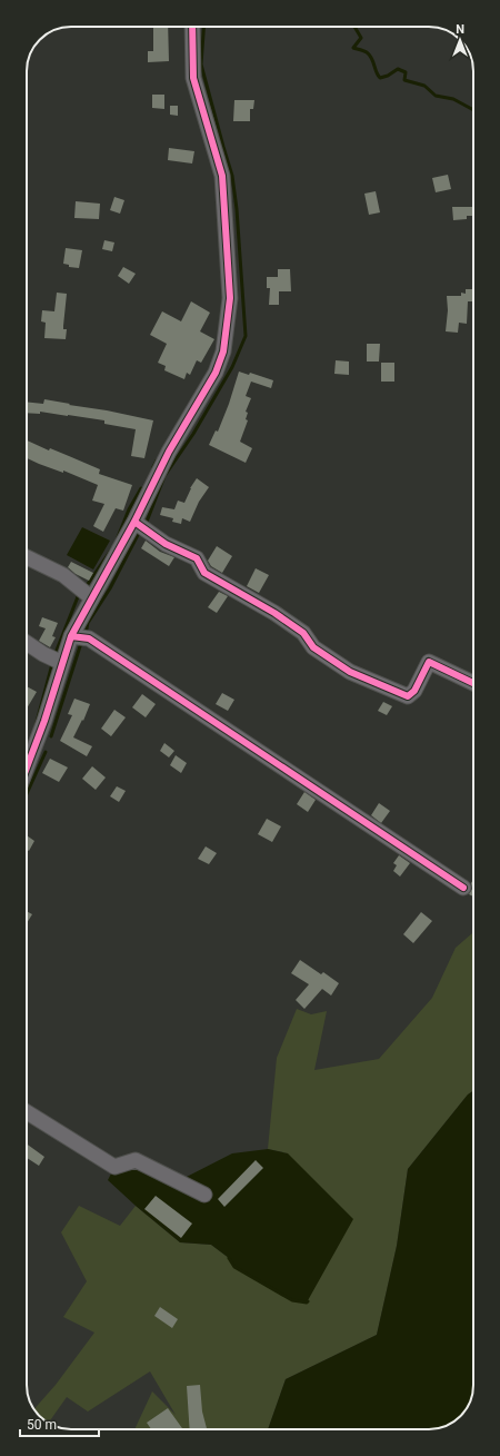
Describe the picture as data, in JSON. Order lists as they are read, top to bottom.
{
  "scale_bar": "50 m",
  "north": "top"
}
